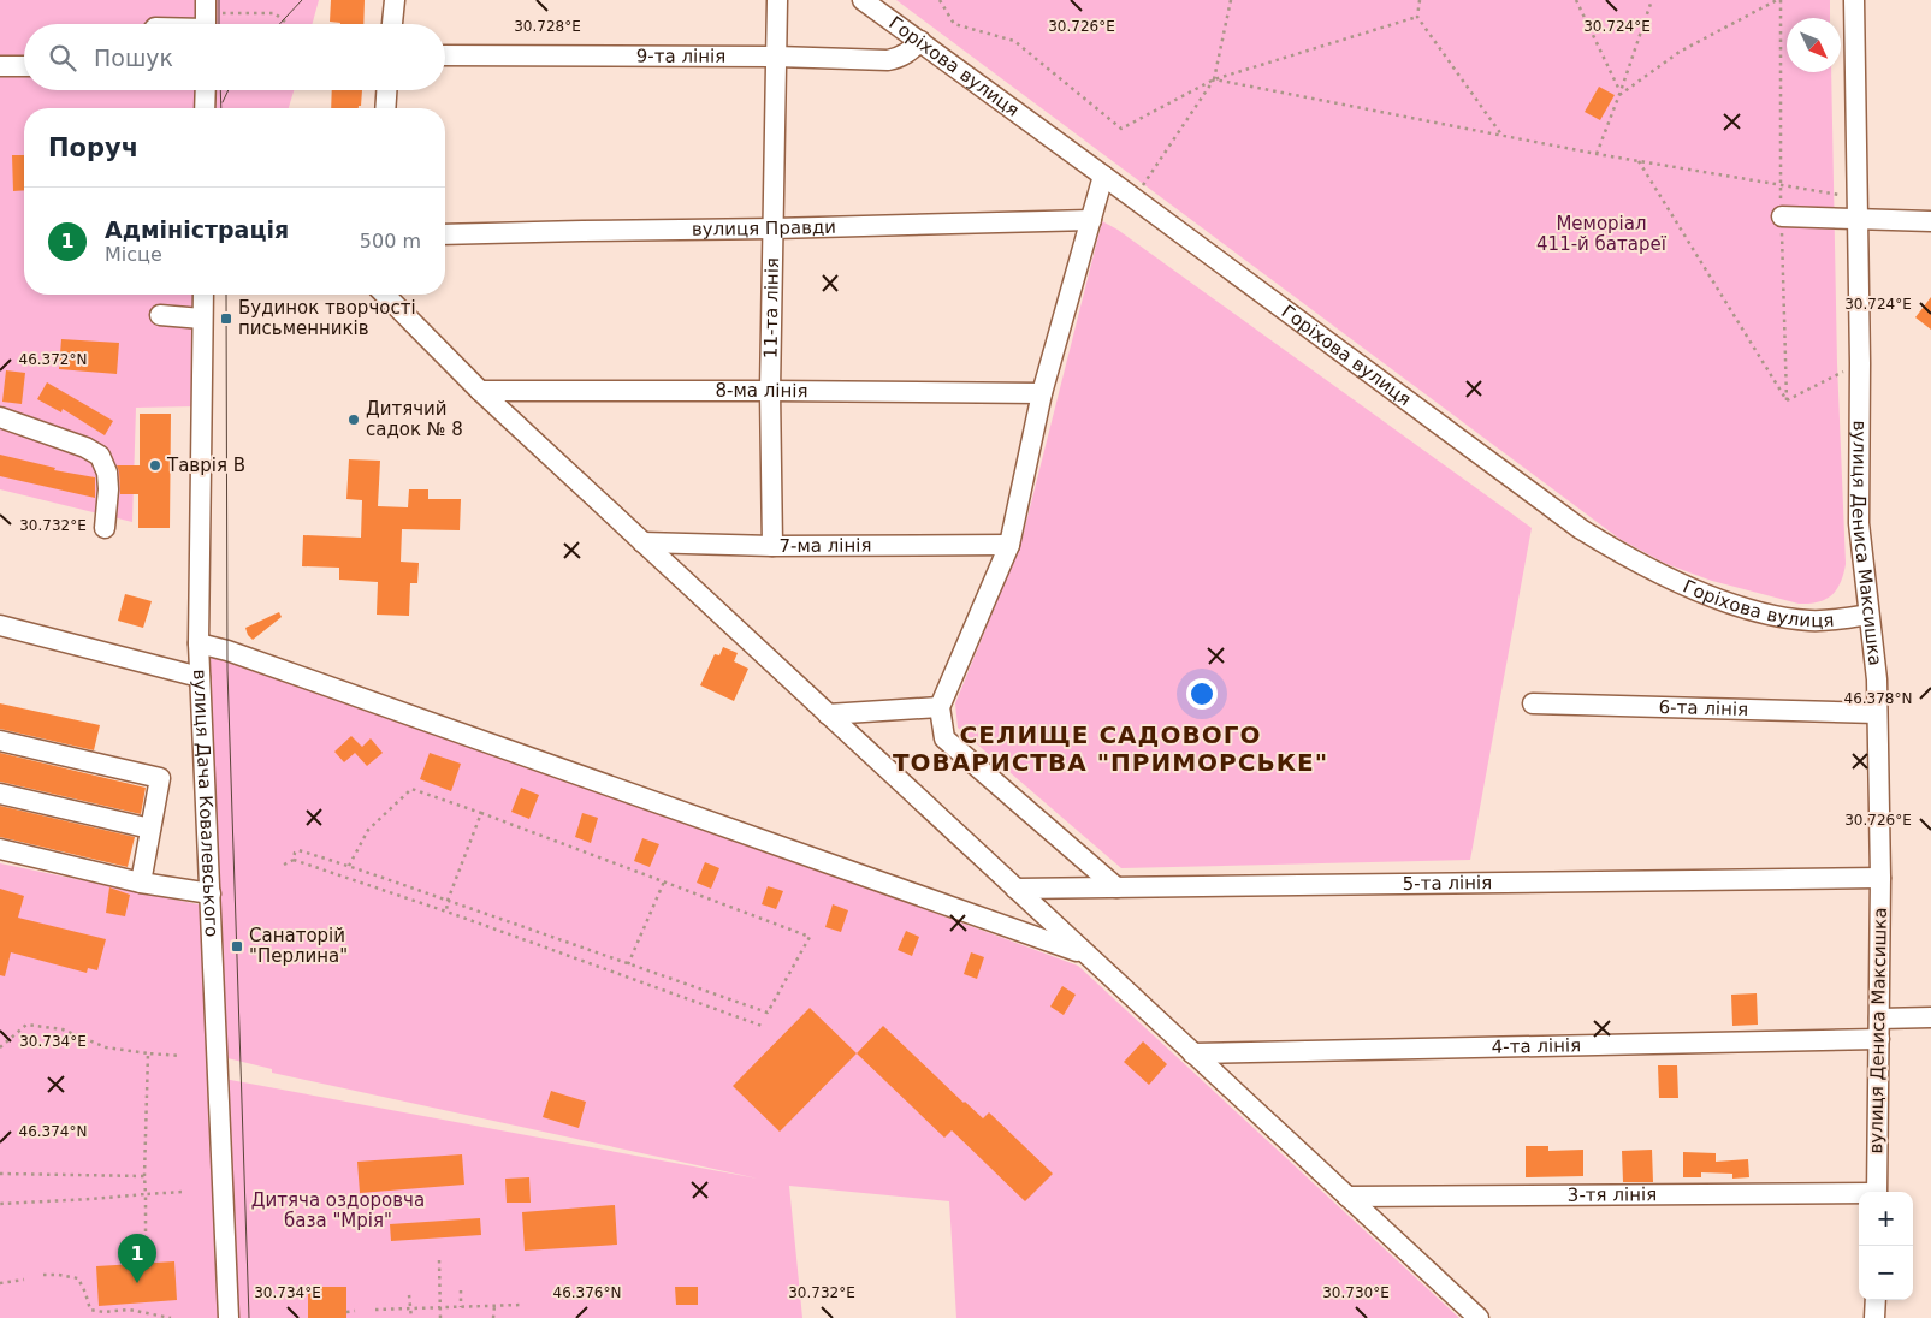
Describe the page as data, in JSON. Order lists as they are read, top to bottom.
{
  "streets": {
    "street": [
      "9-та лінія",
      "Горіхова вулиця",
      "вулиця Правди",
      "11-та лінія",
      "8-ма лінія",
      "вулиця Дениса Максишка",
      "7-ма лінія",
      "6-та лінія",
      "вулиця Дача Ковалевського",
      "5-та лінія",
      "4-та лінія",
      "3-тя лінія"
    ]
  },
  "crossings": [
    ["9-та лінія", "Горіхова вулиця"],
    ["9-та лінія", "11-та лінія"],
    ["Горіхова вулиця", "вулиця Дениса Максишка"],
    ["вулиця Правди", "11-та лінія"],
    ["11-та лінія", "8-ма лінія"],
    ["11-та лінія", "7-ма лінія"],
    ["вулиця Дениса Максишка", "6-та лінія"],
    ["вулиця Дениса Максишка", "5-та лінія"],
    ["вулиця Дениса Максишка", "4-та лінія"]
  ],
  "districts": ["СЕЛИЩЕ САДОВОГО ТОВАРИСТВА \"ПРИМОРСЬКЕ\""],
  "parks": ["Меморіал 411-й батареї", "Дитяча оздоровча база \"Мрія\""],
  "places": {
    "transit": ["Будинок творчості письменників", "Санаторій \"Перлина\""],
    "other": ["Дитячий садок № 8", "Таврія В"]
  },
  "north": "bottom right",
  "page": {
    "search": "Пошук",
    "heading": "Поруч",
    "list": [
      {
        "mark": "1",
        "name": "Адміністрація",
        "note": "Місце",
        "value": "500 m"
      }
    ],
    "map_buttons": ["+", "−"],
    "pins": "1"
  },
  "coordinates": [
    "30.728°E",
    "30.726°E",
    "30.724°E",
    "46.372°N",
    "30.732°E",
    "46.378°N",
    "30.734°E",
    "46.374°N",
    "46.376°N",
    "30.730°E"
  ]
}
